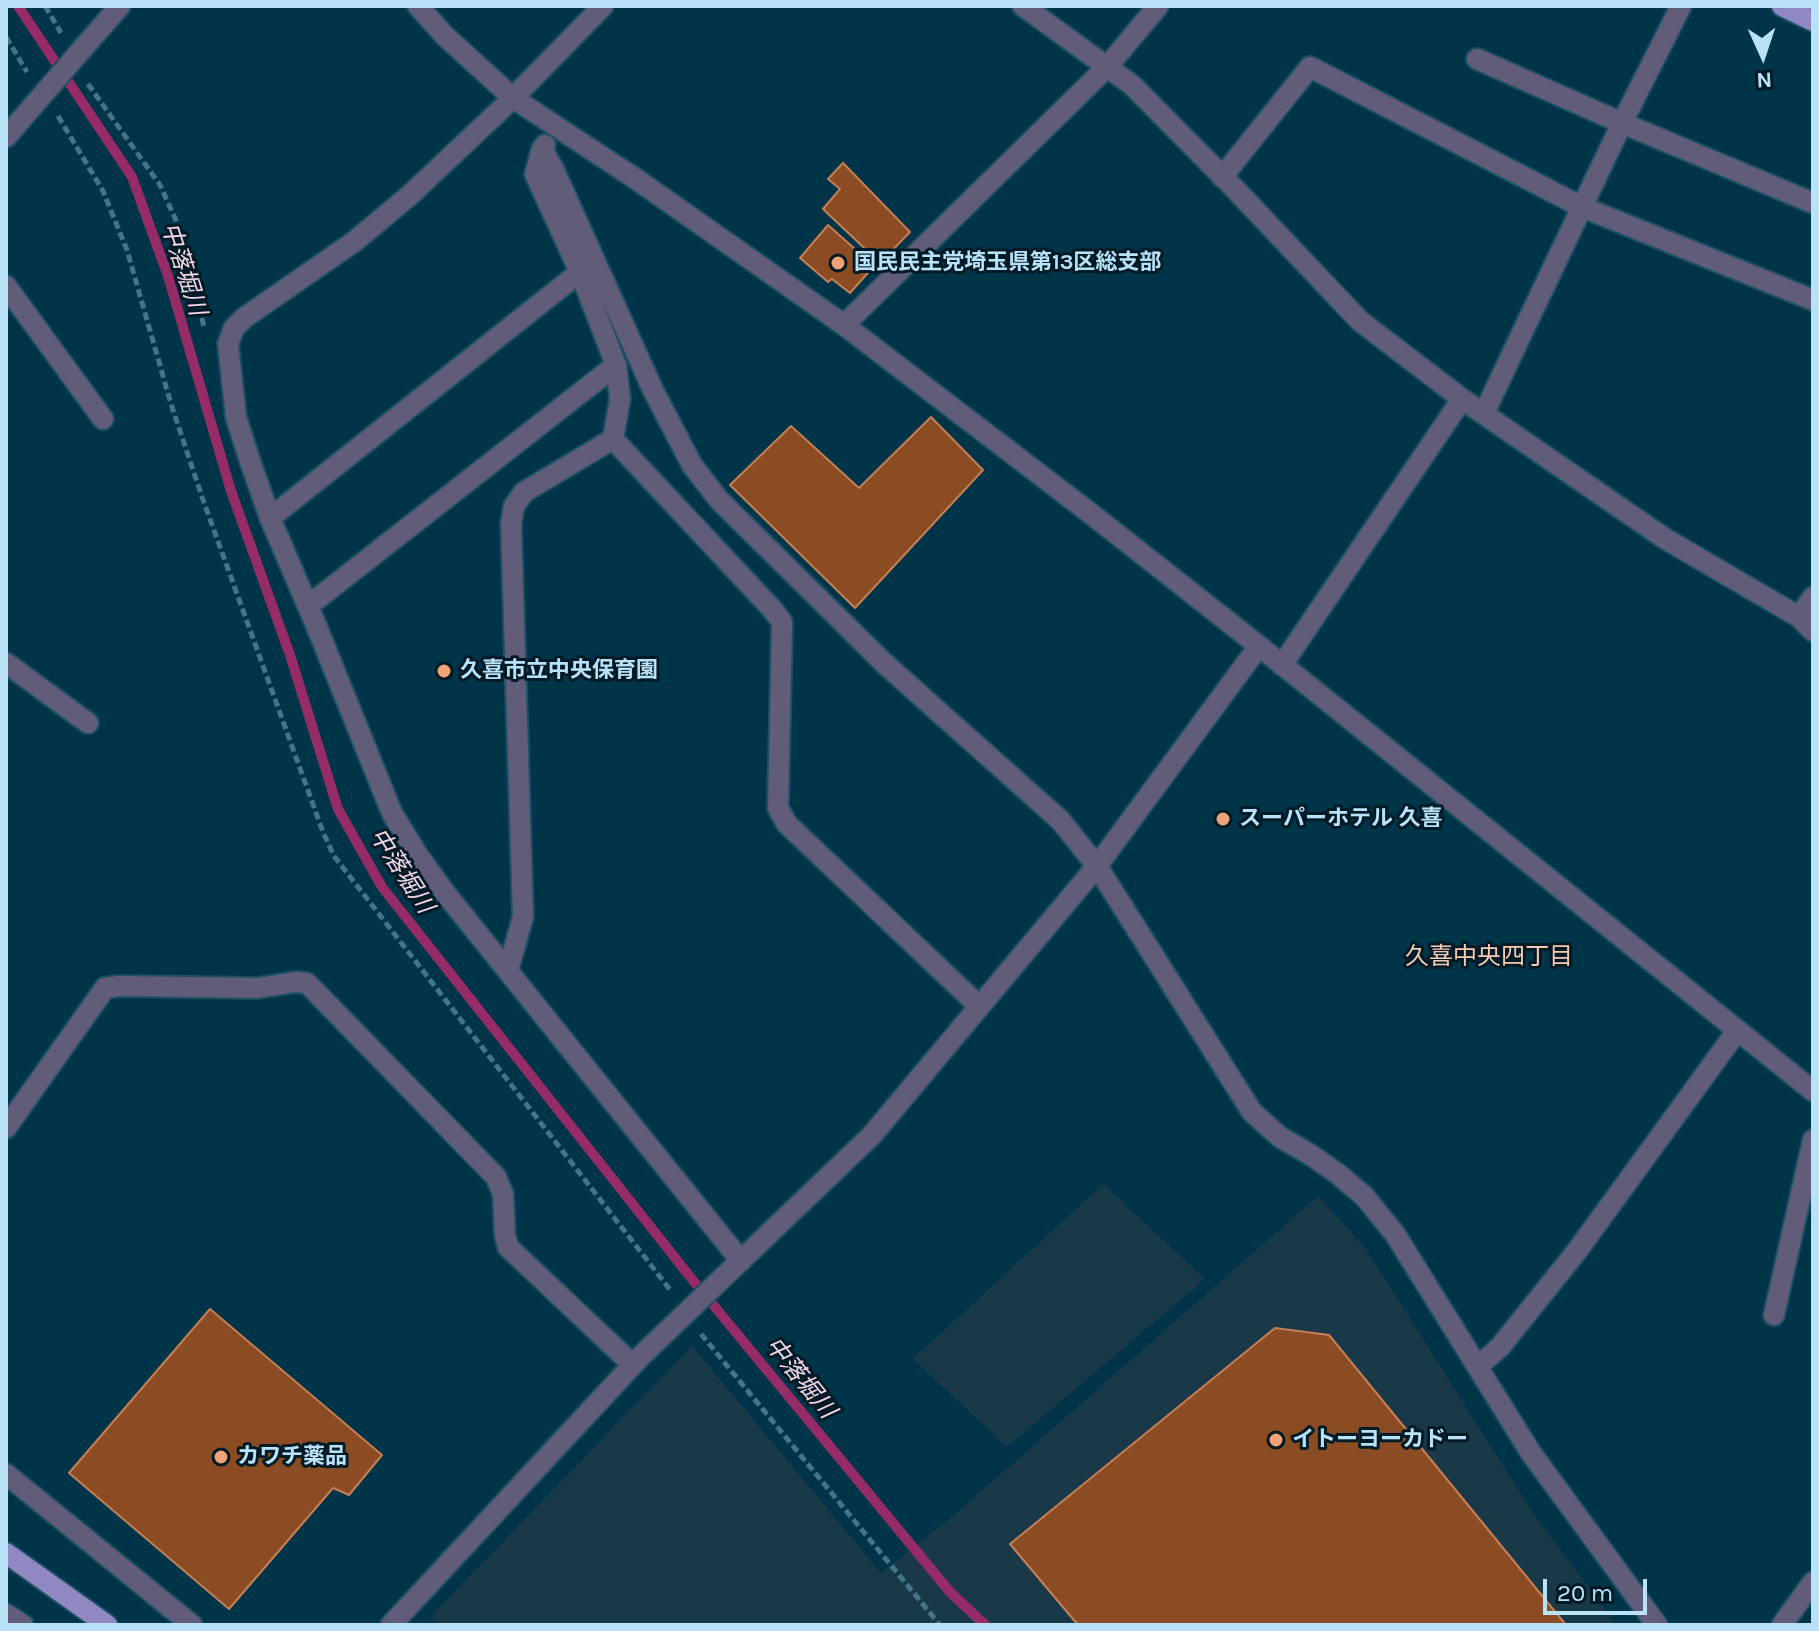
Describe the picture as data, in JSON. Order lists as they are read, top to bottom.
{
  "districts": ["久喜中央四丁目"],
  "water": ["中落堀川"],
  "places": [
    "国民民主党埼玉県第13区総支部",
    "久喜市立中央保育園",
    "スーパーホテル 久喜",
    "イトーヨーカドー",
    "カワチ薬品"
  ],
  "scale_bar": "20 m",
  "north": "bottom"
}
